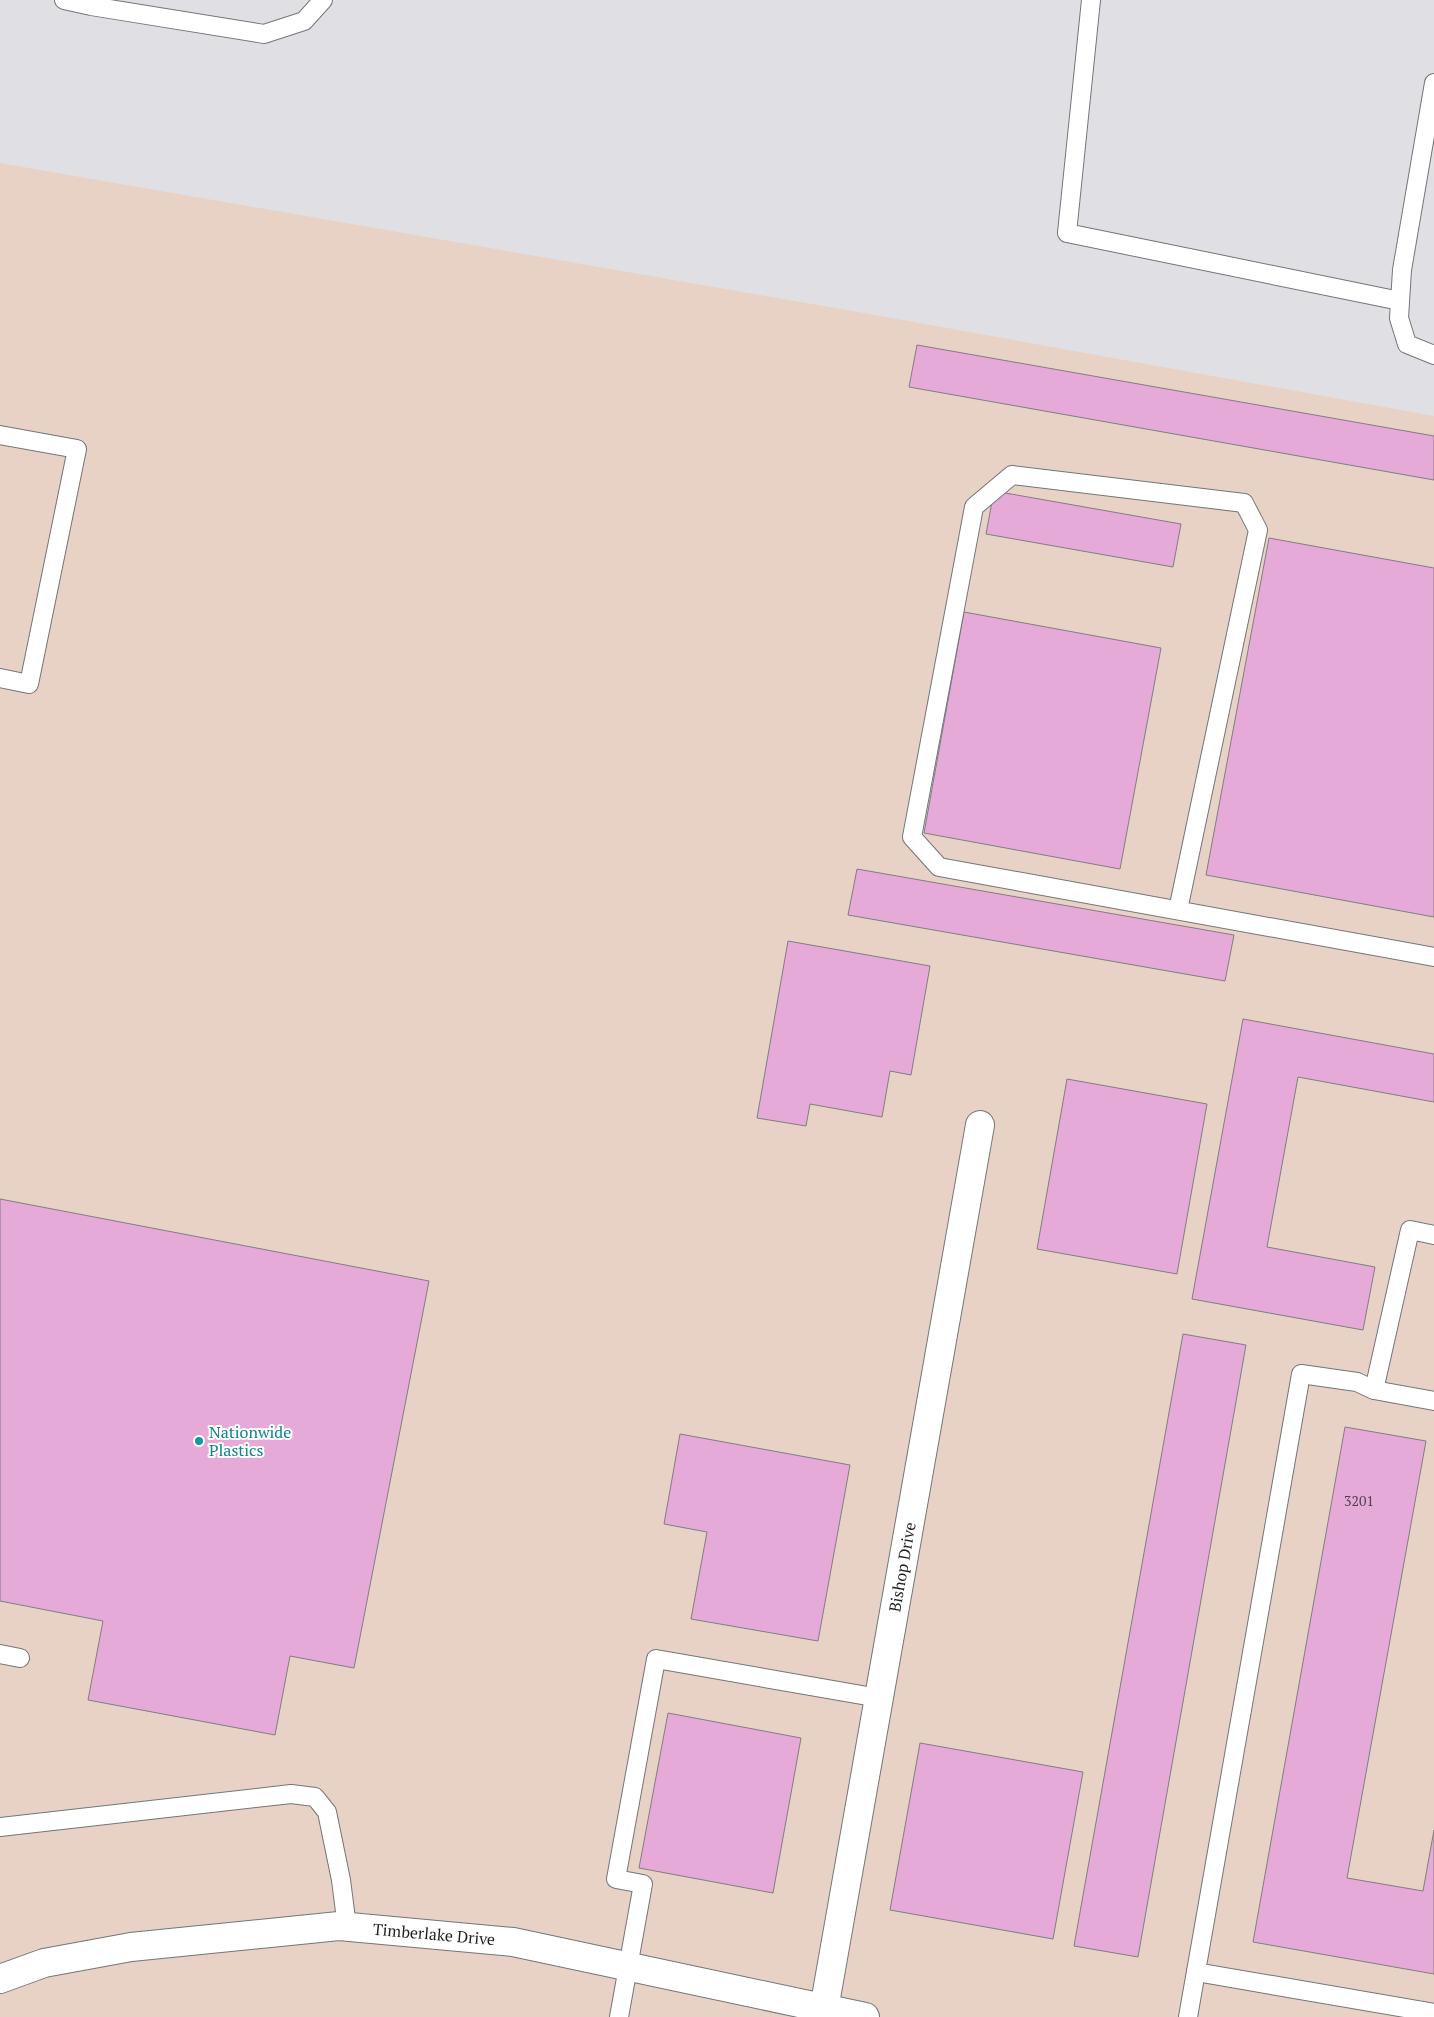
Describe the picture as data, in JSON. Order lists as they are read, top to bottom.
{
  "streets": {
    "street": ["Bishop Drive", "Timberlake Drive"]
  },
  "crossings": [
    ["Bishop Drive", "Timberlake Drive"]
  ],
  "places": ["Nationwide Plastics"],
  "house_numbers": ["3201"]
}
